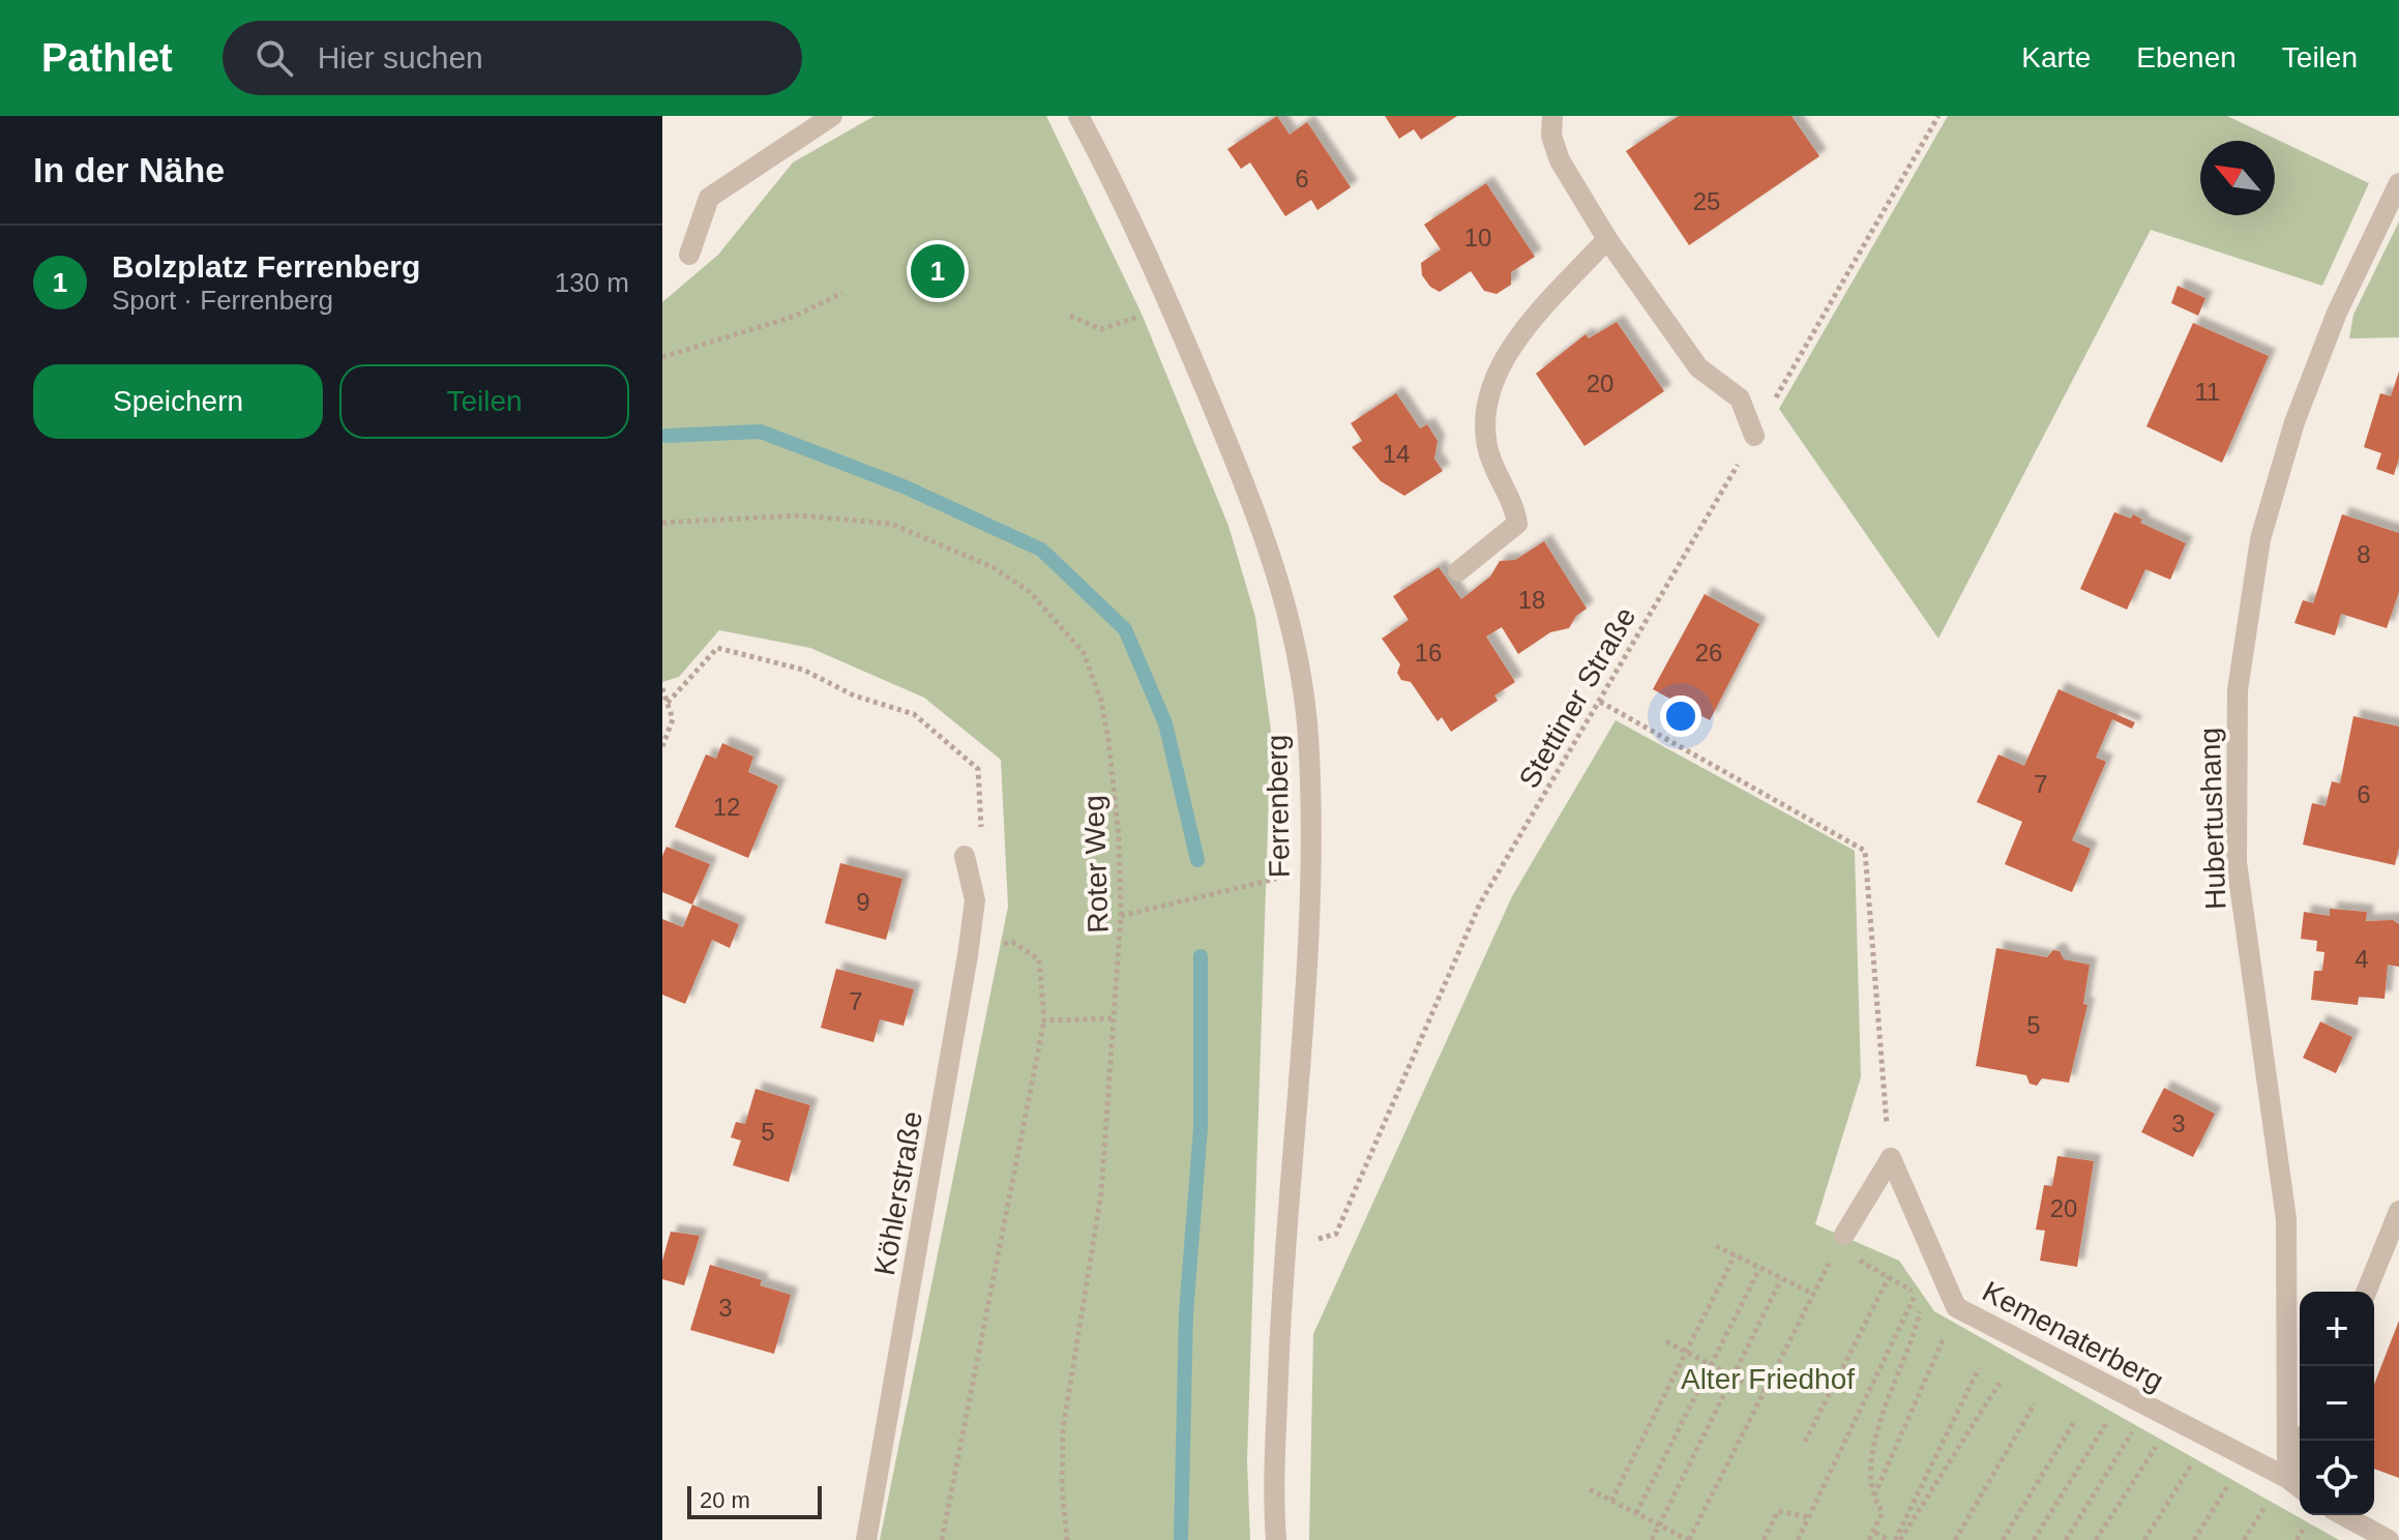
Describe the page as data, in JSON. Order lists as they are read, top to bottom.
{
  "streets": {
    "street": [
      "Ferrenberg",
      "Hubertushang",
      "Köhlerstraße",
      "Kemenaterberg"
    ],
    "path": ["Stettiner Straße", "Roter Weg"]
  },
  "crossings": [
    ["Hubertushang", "Kemenaterberg"]
  ],
  "parks": ["Alter Friedhof"],
  "house_numbers": [
    "6",
    "25",
    "10",
    "20",
    "11",
    "14",
    "8",
    "18",
    "16",
    "26",
    "7",
    "6",
    "12",
    "9",
    "4",
    "7",
    "5",
    "3",
    "5",
    "20",
    "3"
  ],
  "scale_bar": "20 m",
  "north": "top left",
  "page": {
    "header": "Pathlet",
    "search": "Hier suchen",
    "nav": ["Karte", "Ebenen", "Teilen"],
    "heading": "In der Nähe",
    "list": [
      {
        "mark": "1",
        "name": "Bolzplatz Ferrenberg",
        "note": "Sport · Ferrenberg",
        "value": "130 m"
      }
    ],
    "pins": "1",
    "buttons": ["Speichern", "Teilen"],
    "map_buttons": ["+", "−"],
    "scale": "20 m"
  }
}
